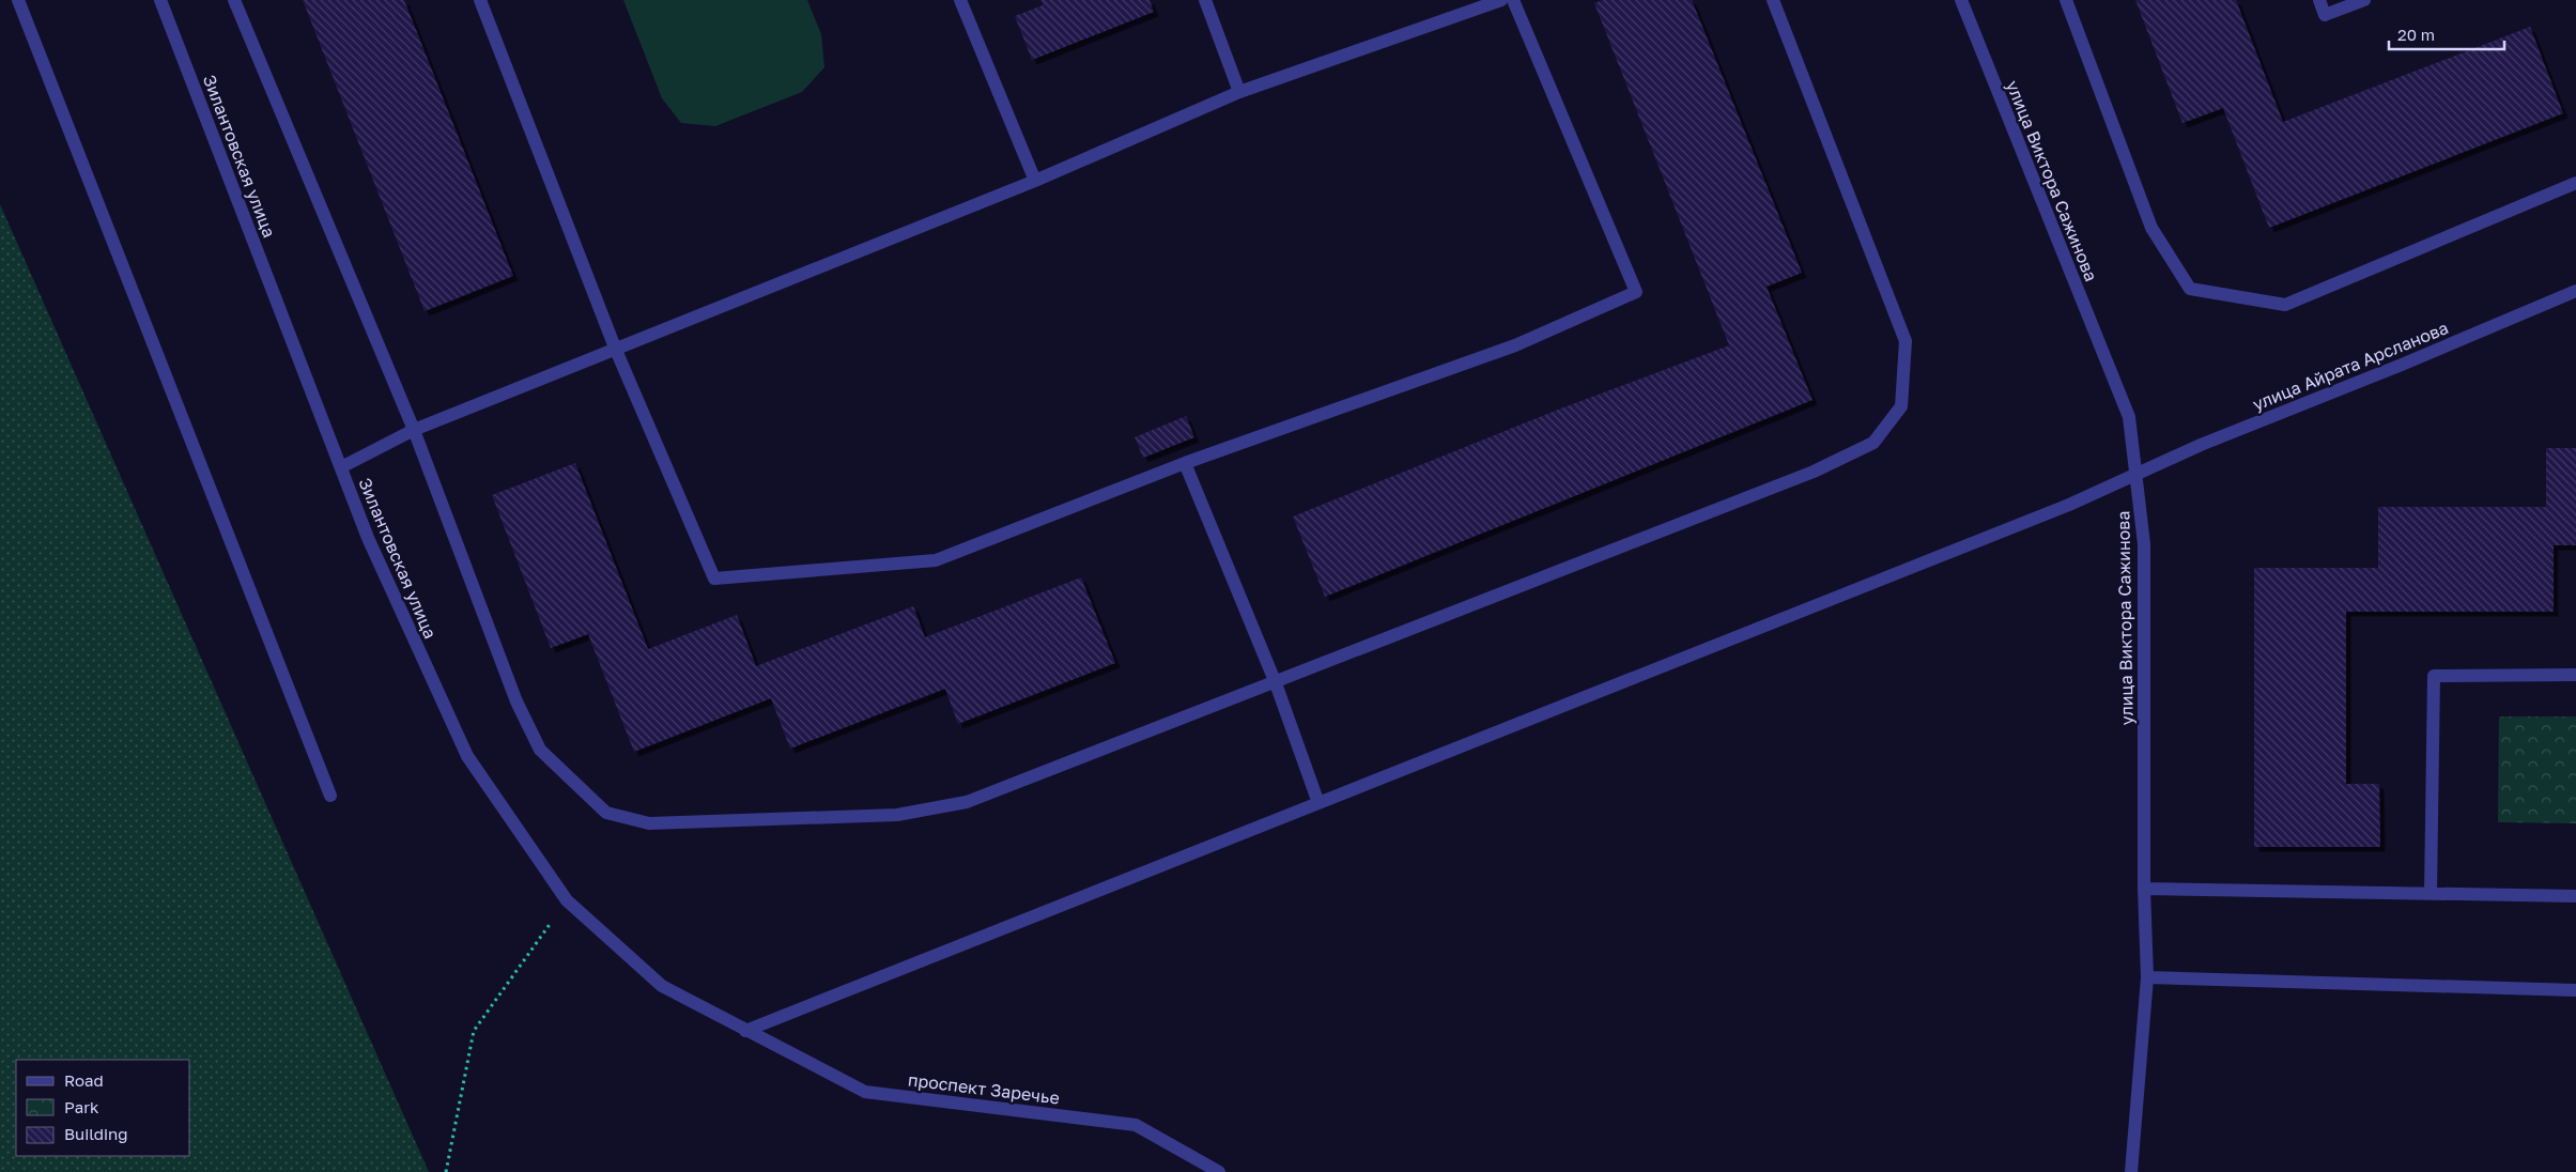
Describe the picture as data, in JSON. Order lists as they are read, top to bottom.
{
  "streets": {
    "street": [
      "Зилантовская улица",
      "улица Виктора Сажинова",
      "улица Айрата Арсланова",
      "проспект Заречье"
    ]
  },
  "crossings": [
    ["Зилантовская улица", "улица Айрата Арсланова"],
    ["Зилантовская улица", "проспект Заречье"],
    ["улица Виктора Сажинова", "улица Айрата Арсланова"],
    ["улица Айрата Арсланова", "проспект Заречье"]
  ],
  "legend": ["Road", "Park", "Building"],
  "scale_bar": "20 m"
}
